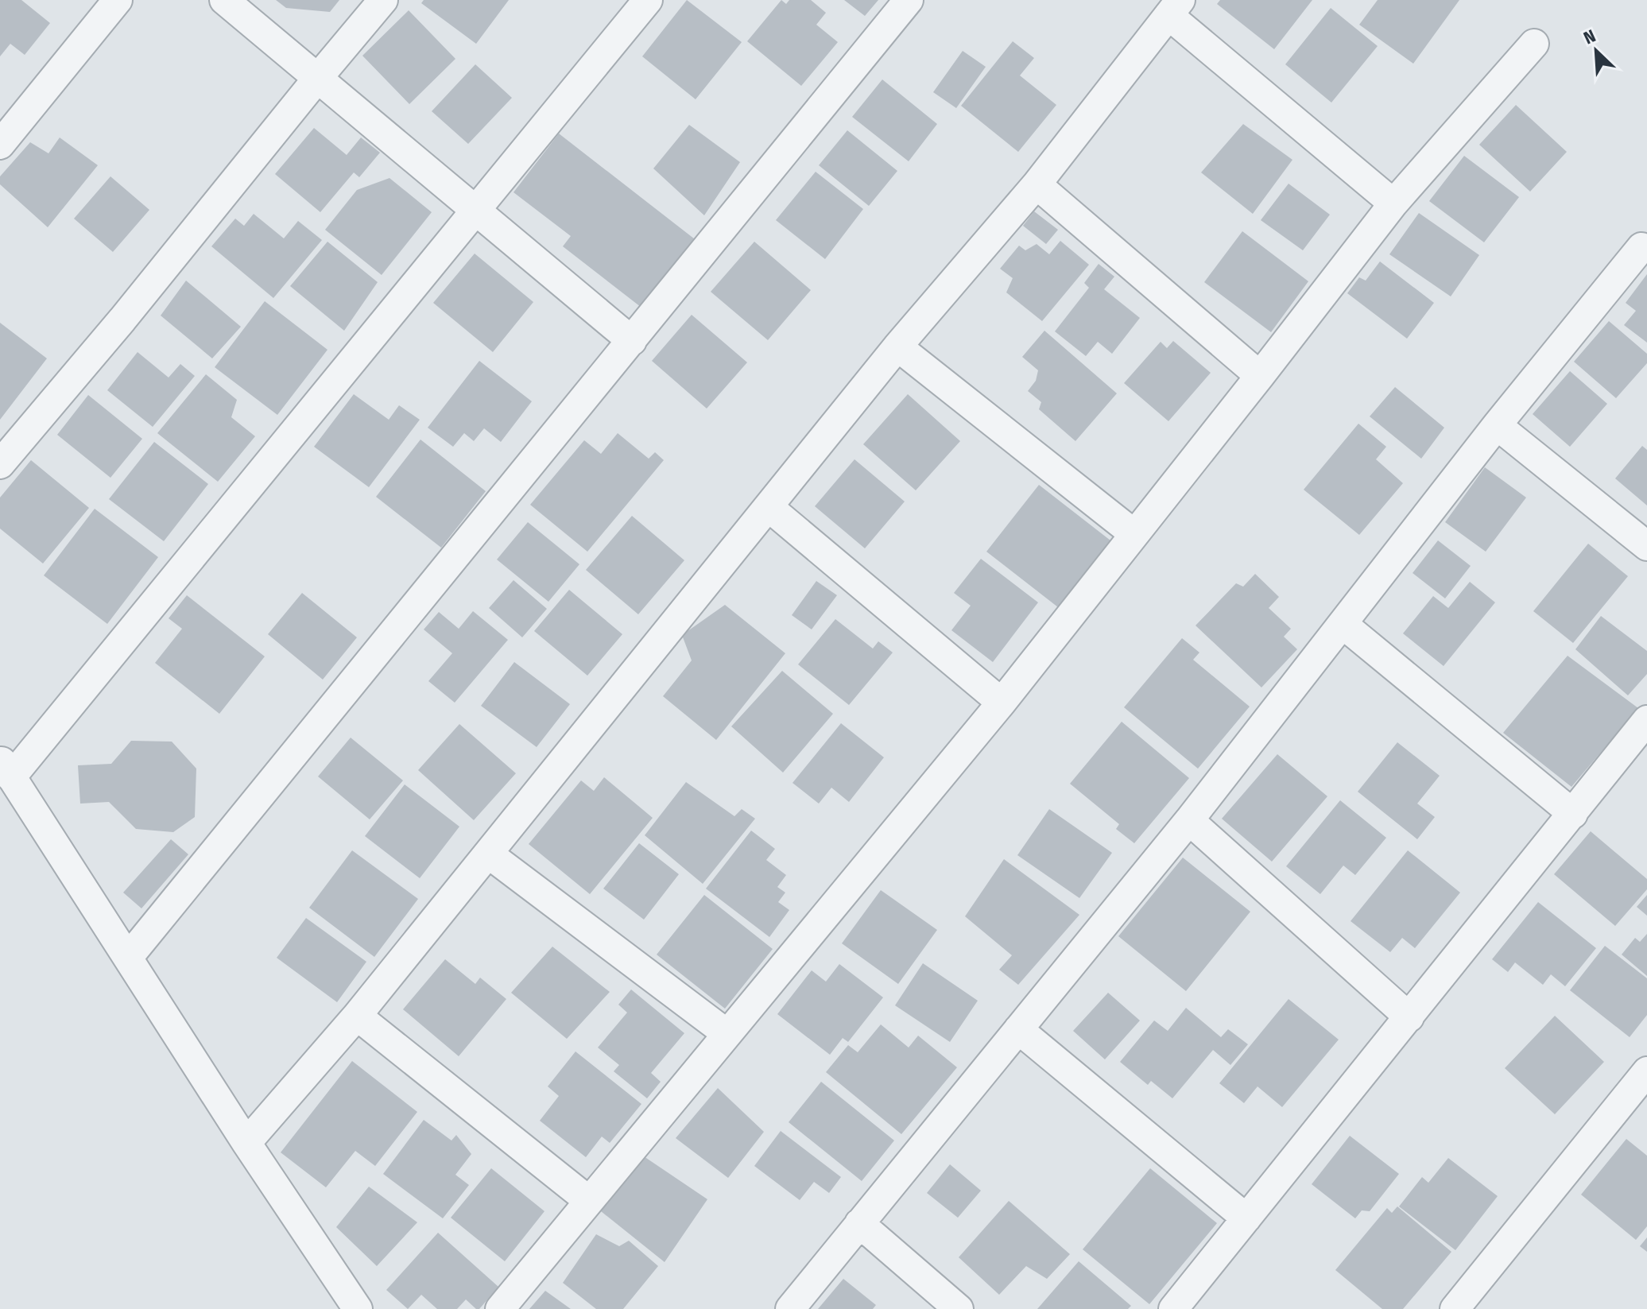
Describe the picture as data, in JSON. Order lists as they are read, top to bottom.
{
  "north": "top left"
}
